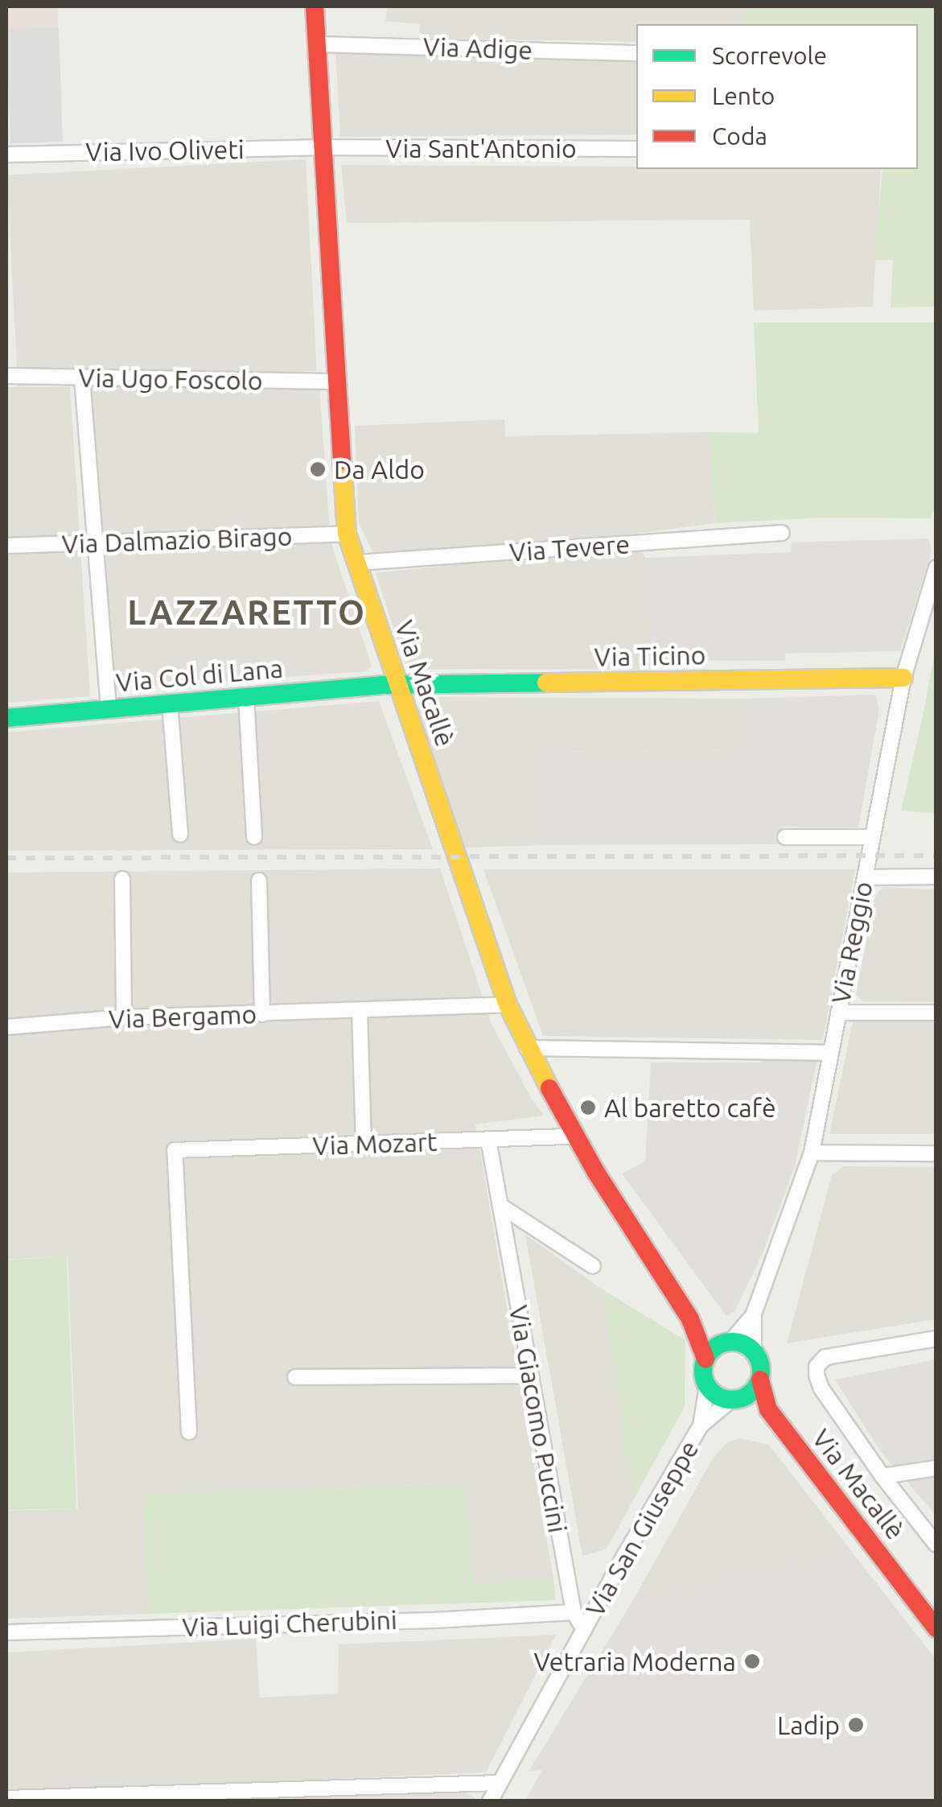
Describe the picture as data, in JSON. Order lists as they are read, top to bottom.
{
  "streets": {
    "street": [
      "Via Adige",
      "Via Sant'Antonio",
      "Via Ivo Oliveti",
      "Via Ugo Foscolo",
      "Via Dalmazio Birago",
      "Via Tevere",
      "Via Ticino",
      "Via Col di Lana",
      "Via Macallè",
      "Via Reggio",
      "Via Bergamo",
      "Via Mozart",
      "Via Giacomo Puccini",
      "Via San Giuseppe",
      "Via Luigi Cherubini"
    ]
  },
  "crossings": [
    ["Via Adige", "Via Macallè"],
    ["Via Sant'Antonio", "Via Ivo Oliveti"],
    ["Via Sant'Antonio", "Via Macallè"],
    ["Via Ivo Oliveti", "Via Macallè"],
    ["Via Ugo Foscolo", "Via Macallè"],
    ["Via Dalmazio Birago", "Via Macallè"],
    ["Via Tevere", "Via Macallè"],
    ["Via Ticino", "Via Col di Lana"],
    ["Via Ticino", "Via Macallè"],
    ["Via Ticino", "Via Reggio"],
    ["Via Col di Lana", "Via Macallè"],
    ["Via Macallè", "Via Reggio"],
    ["Via Macallè", "Via Bergamo"],
    ["Via Macallè", "Via Mozart"],
    ["Via Macallè", "Via San Giuseppe"],
    ["Via Reggio", "Via San Giuseppe"],
    ["Via Mozart", "Via Giacomo Puccini"],
    ["Via Giacomo Puccini", "Via San Giuseppe"],
    ["Via Giacomo Puccini", "Via Luigi Cherubini"]
  ],
  "districts": ["LAZZARETTO"],
  "places": [
    "Da Aldo",
    "Al baretto cafè",
    "Vetraria Moderna",
    "Ladip"
  ],
  "legend": ["Scorrevole", "Lento", "Coda"]
}
